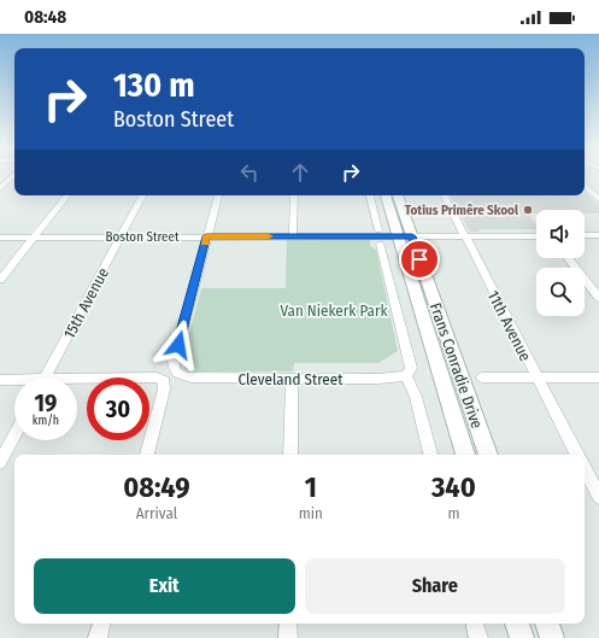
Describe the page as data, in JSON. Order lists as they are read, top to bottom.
{
  "streets": {
    "main road": ["Frans Conradie Drive"],
    "street": [
      "Boston Street",
      "15th Avenue",
      "11th Avenue",
      "Cleveland Street"
    ]
  },
  "crossings": [
    ["Boston Street", "15th Avenue"],
    ["Boston Street", "11th Avenue"],
    ["Boston Street", "Frans Conradie Drive"],
    ["Boston Street", "Cleveland Street"]
  ],
  "parks": ["Van Niekerk Park"],
  "places": ["Totius Primêre Skool"],
  "page": {
    "status": "08:48",
    "turn": ["130 m", "Boston Street"],
    "speed": "19 km/h",
    "limit": "30",
    "eta": [
      "08:49",
      "Arrival",
      "1",
      "min",
      "340",
      "m"
    ],
    "buttons": ["Exit", "Share"]
  }
}
